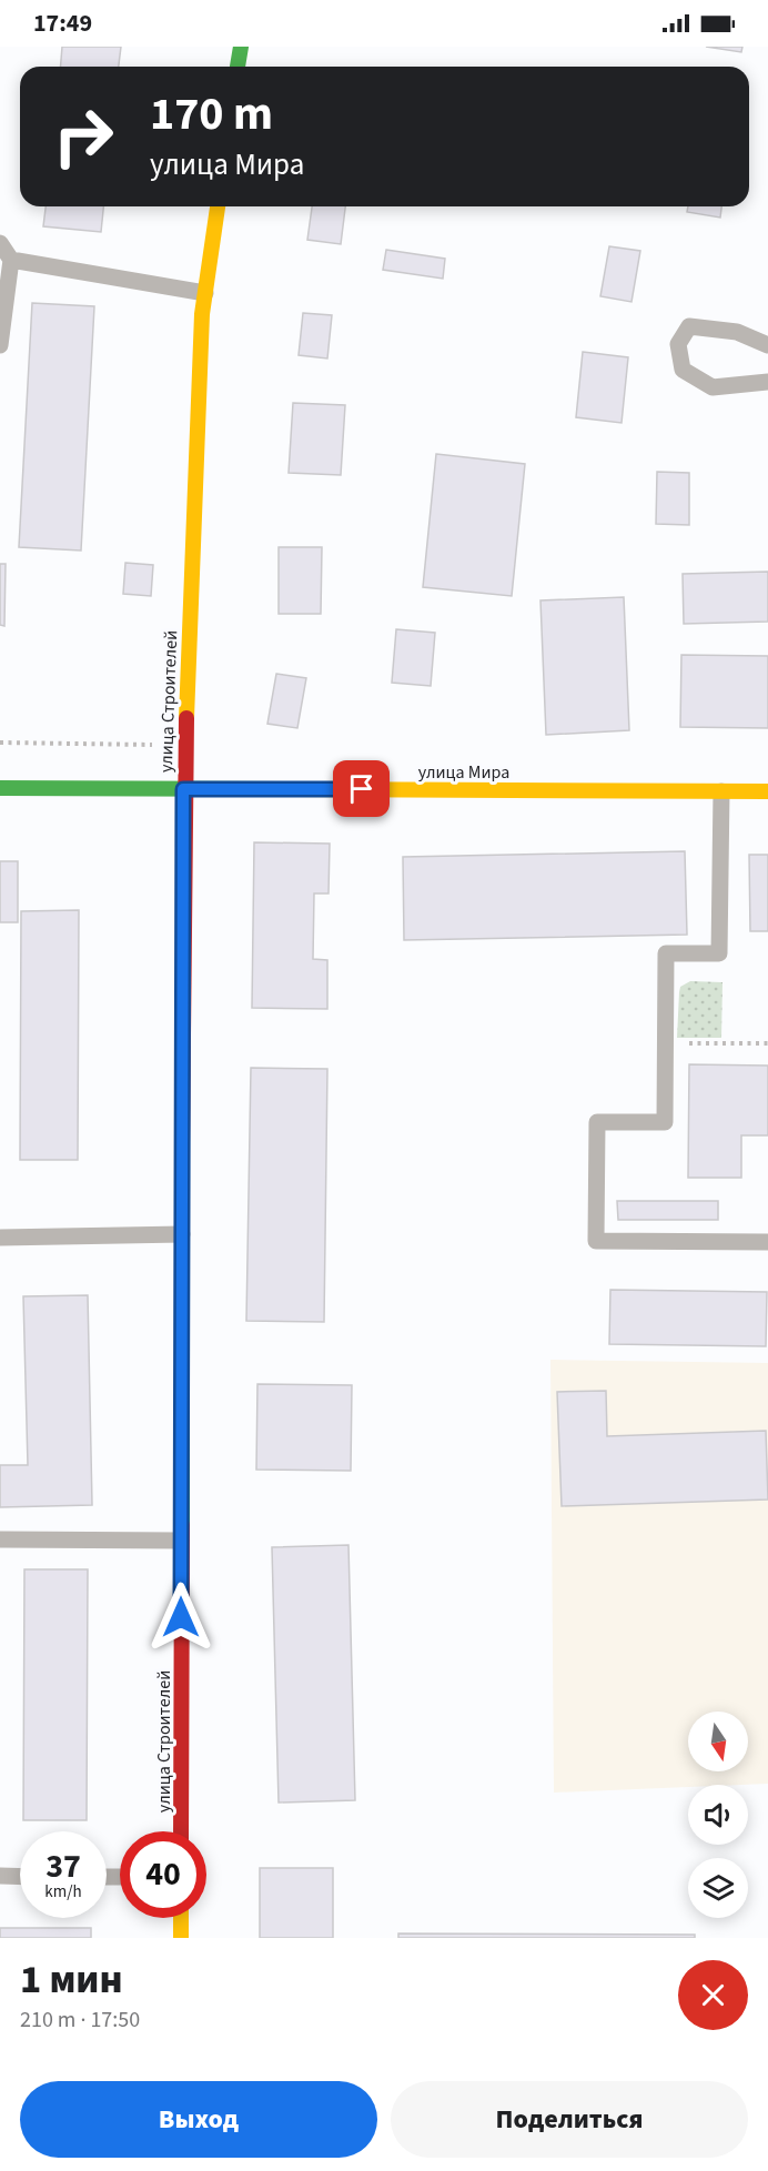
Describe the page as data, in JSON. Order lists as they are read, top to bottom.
{
  "streets": {
    "street": ["улица Строителей", "улица Мира"]
  },
  "crossings": [
    ["улица Строителей", "улица Мира"]
  ],
  "north": "bottom",
  "page": {
    "status": "17:49",
    "turn": ["170 m", "улица Мира"],
    "speed": "37 km/h",
    "limit": "40",
    "heading": ["1 мин", "210 m · 17:50"],
    "buttons": ["Выход", "Поделиться"]
  }
}
